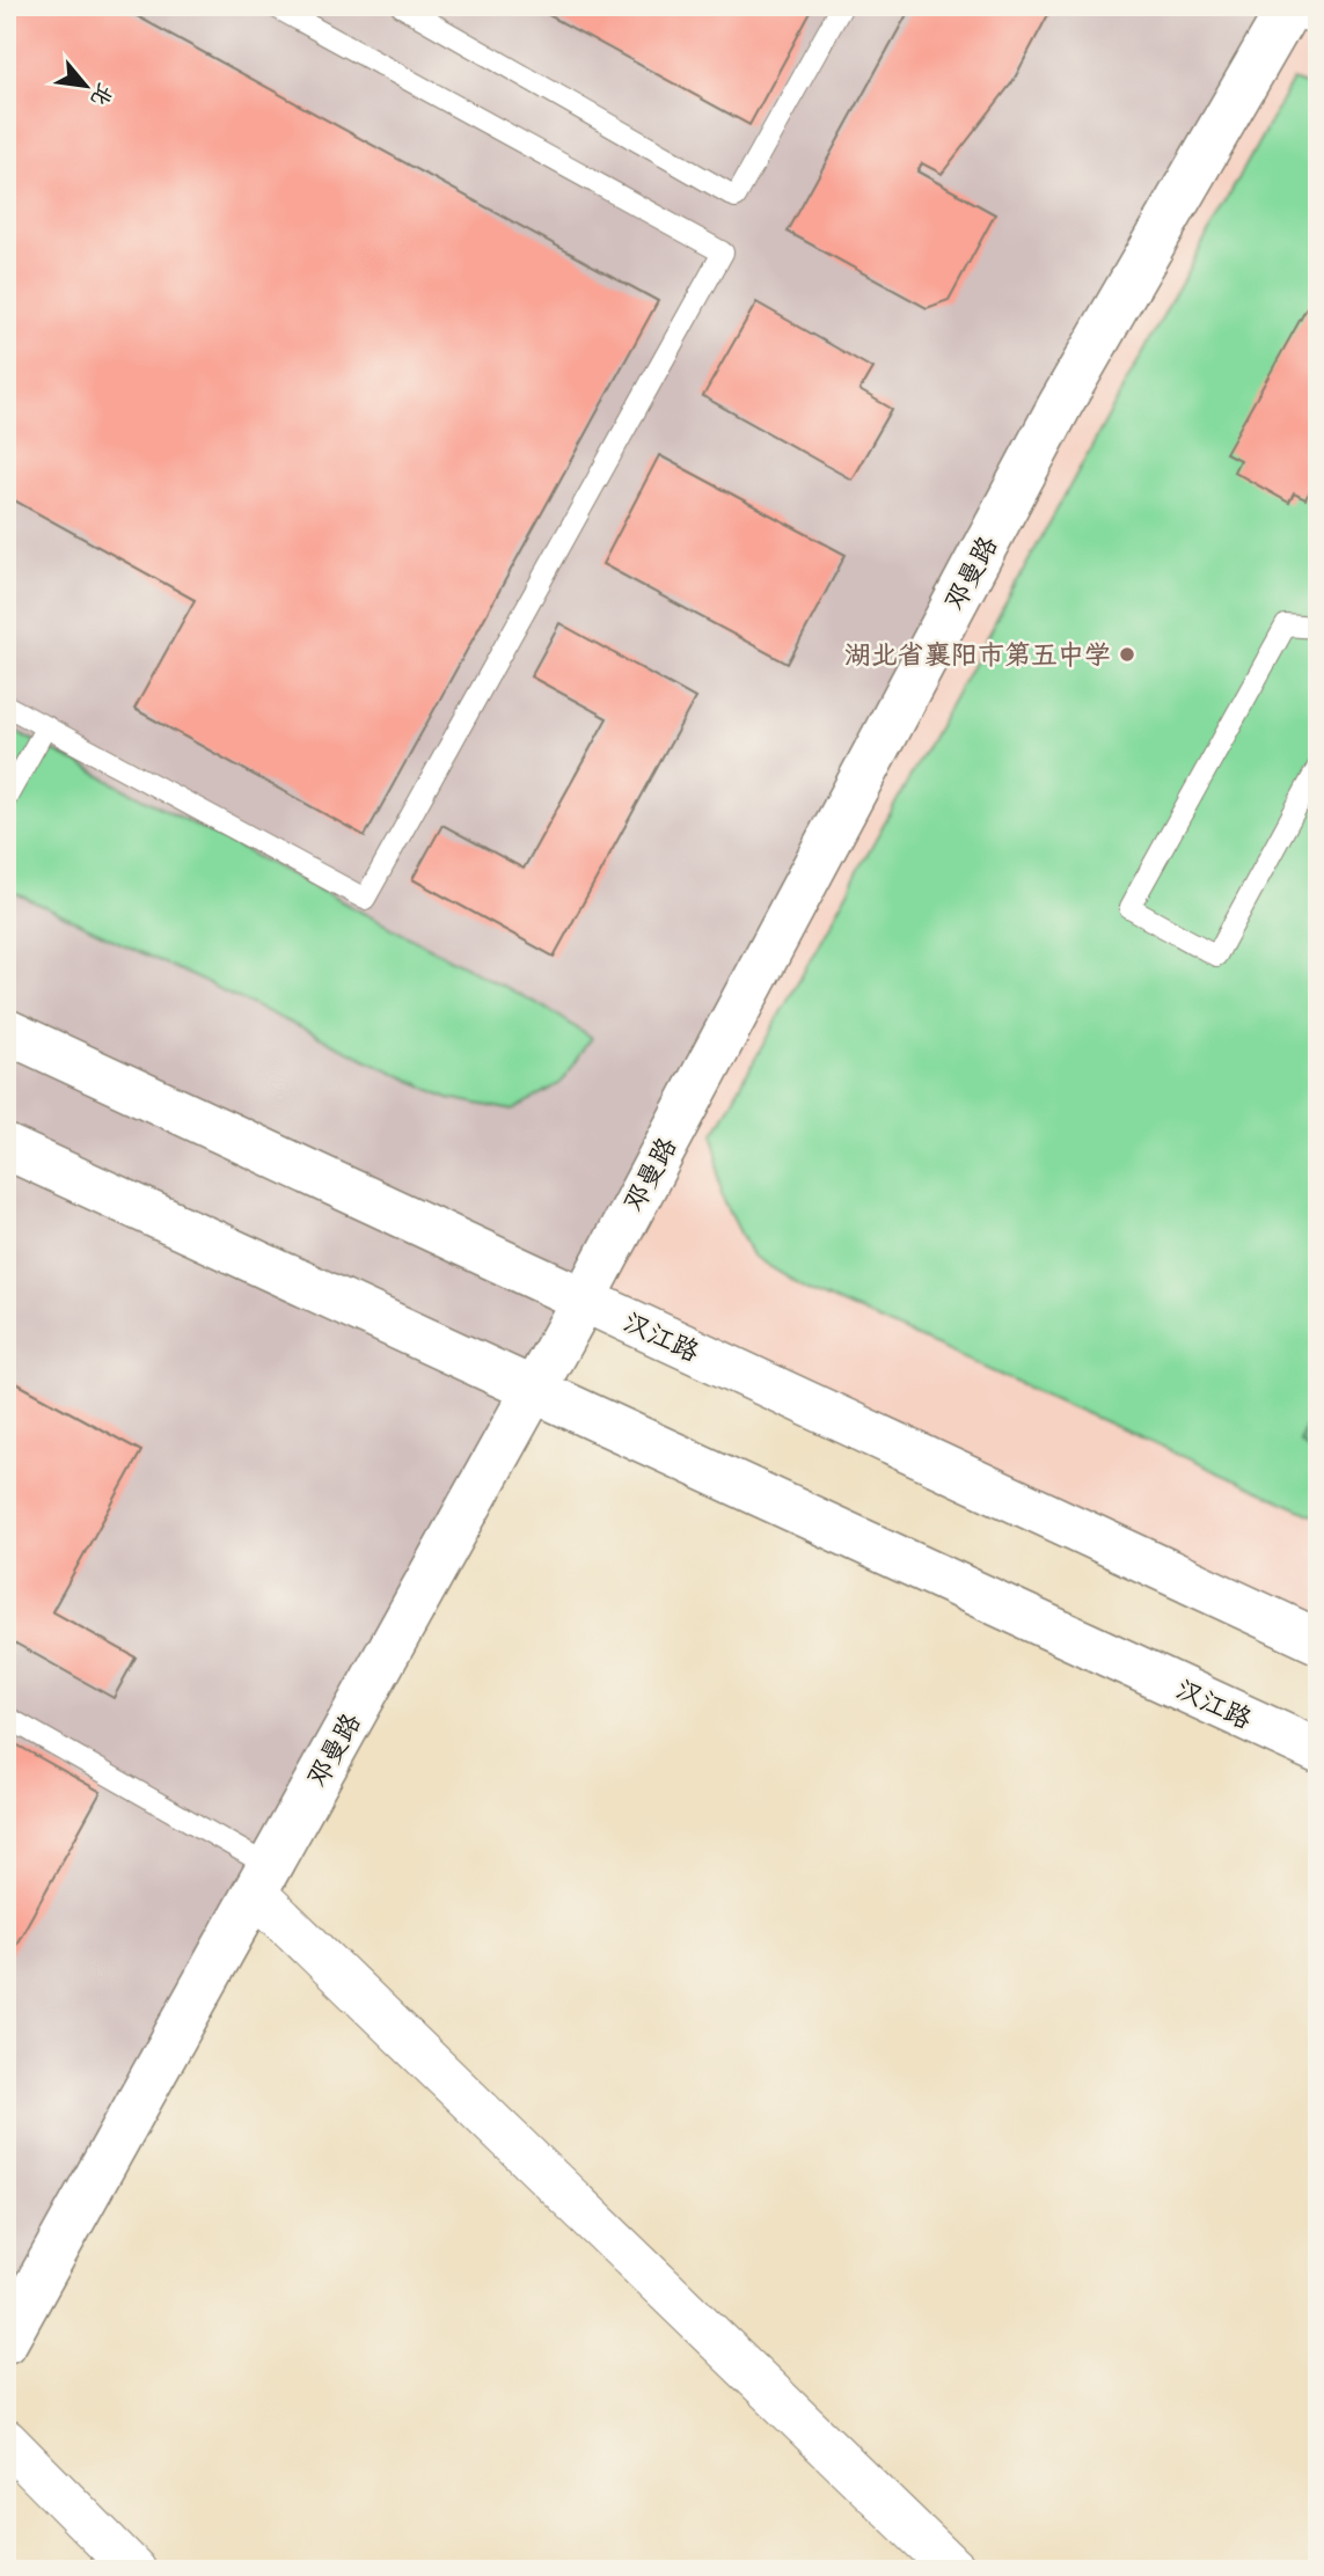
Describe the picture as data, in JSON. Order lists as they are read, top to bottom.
{
  "streets": {
    "main road": ["邓曼路", "汉江路"]
  },
  "crossings": [
    ["邓曼路", "汉江路"]
  ],
  "places": ["湖北省襄阳市第五中学"],
  "north": "bottom right"
}
